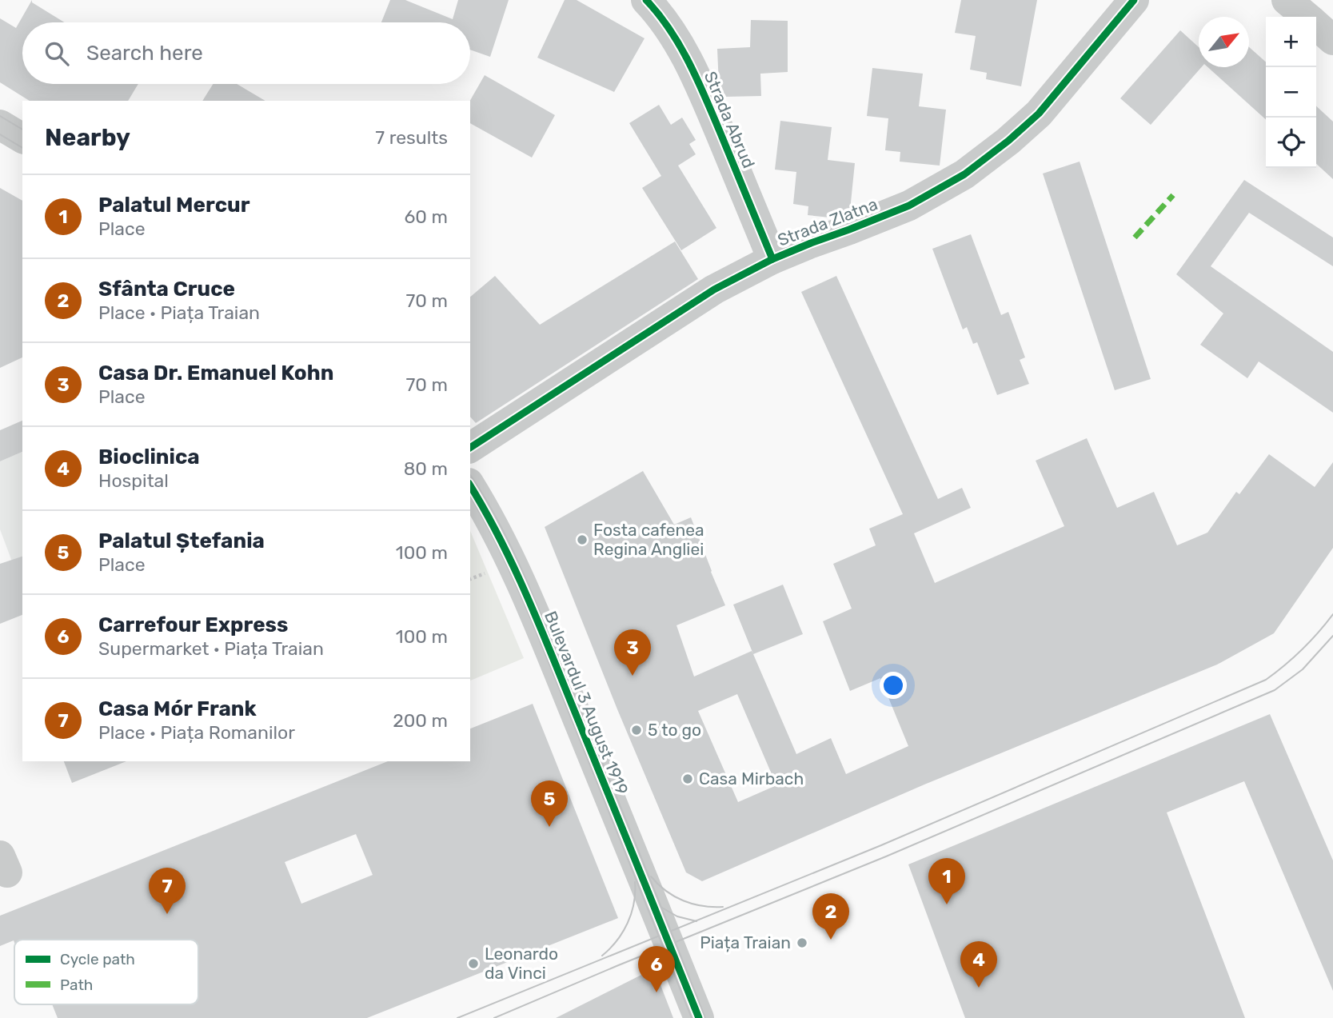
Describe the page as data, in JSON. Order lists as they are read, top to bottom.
{
  "streets": {
    "street": ["Strada Abrud", "Strada Zlatna", "Bulevardul 3 August 1919"]
  },
  "crossings": [
    ["Strada Abrud", "Strada Zlatna"]
  ],
  "places": [
    "Fosta cafenea Regina Angliei",
    "5 to go",
    "Casa Mirbach",
    "Piața Traian",
    "Leonardo da Vinci"
  ],
  "legend": ["Cycle path", "Path"],
  "north": "top right",
  "page": {
    "map_buttons": ["+", "−"],
    "search": "Search here",
    "heading": ["Nearby", "7 results"],
    "list": [
      {
        "mark": "1",
        "name": "Palatul Mercur",
        "note": "Place",
        "value": "60 m"
      },
      {
        "mark": "2",
        "name": "Sfânta Cruce",
        "note": "Place · Piața Traian",
        "value": "70 m"
      },
      {
        "mark": "3",
        "name": "Casa Dr. Emanuel Kohn",
        "note": "Place",
        "value": "70 m"
      },
      {
        "mark": "4",
        "name": "Bioclinica",
        "note": "Hospital",
        "value": "80 m"
      },
      {
        "mark": "5",
        "name": "Palatul Ștefania",
        "note": "Place",
        "value": "100 m"
      },
      {
        "mark": "6",
        "name": "Carrefour Express",
        "note": "Supermarket · Piața Traian",
        "value": "100 m"
      },
      {
        "mark": "7",
        "name": "Casa Mór Frank",
        "note": "Place · Piața Romanilor",
        "value": "200 m"
      }
    ],
    "pins": [
      "3",
      "5",
      "1",
      "7",
      "2",
      "4",
      "6"
    ]
  }
}
